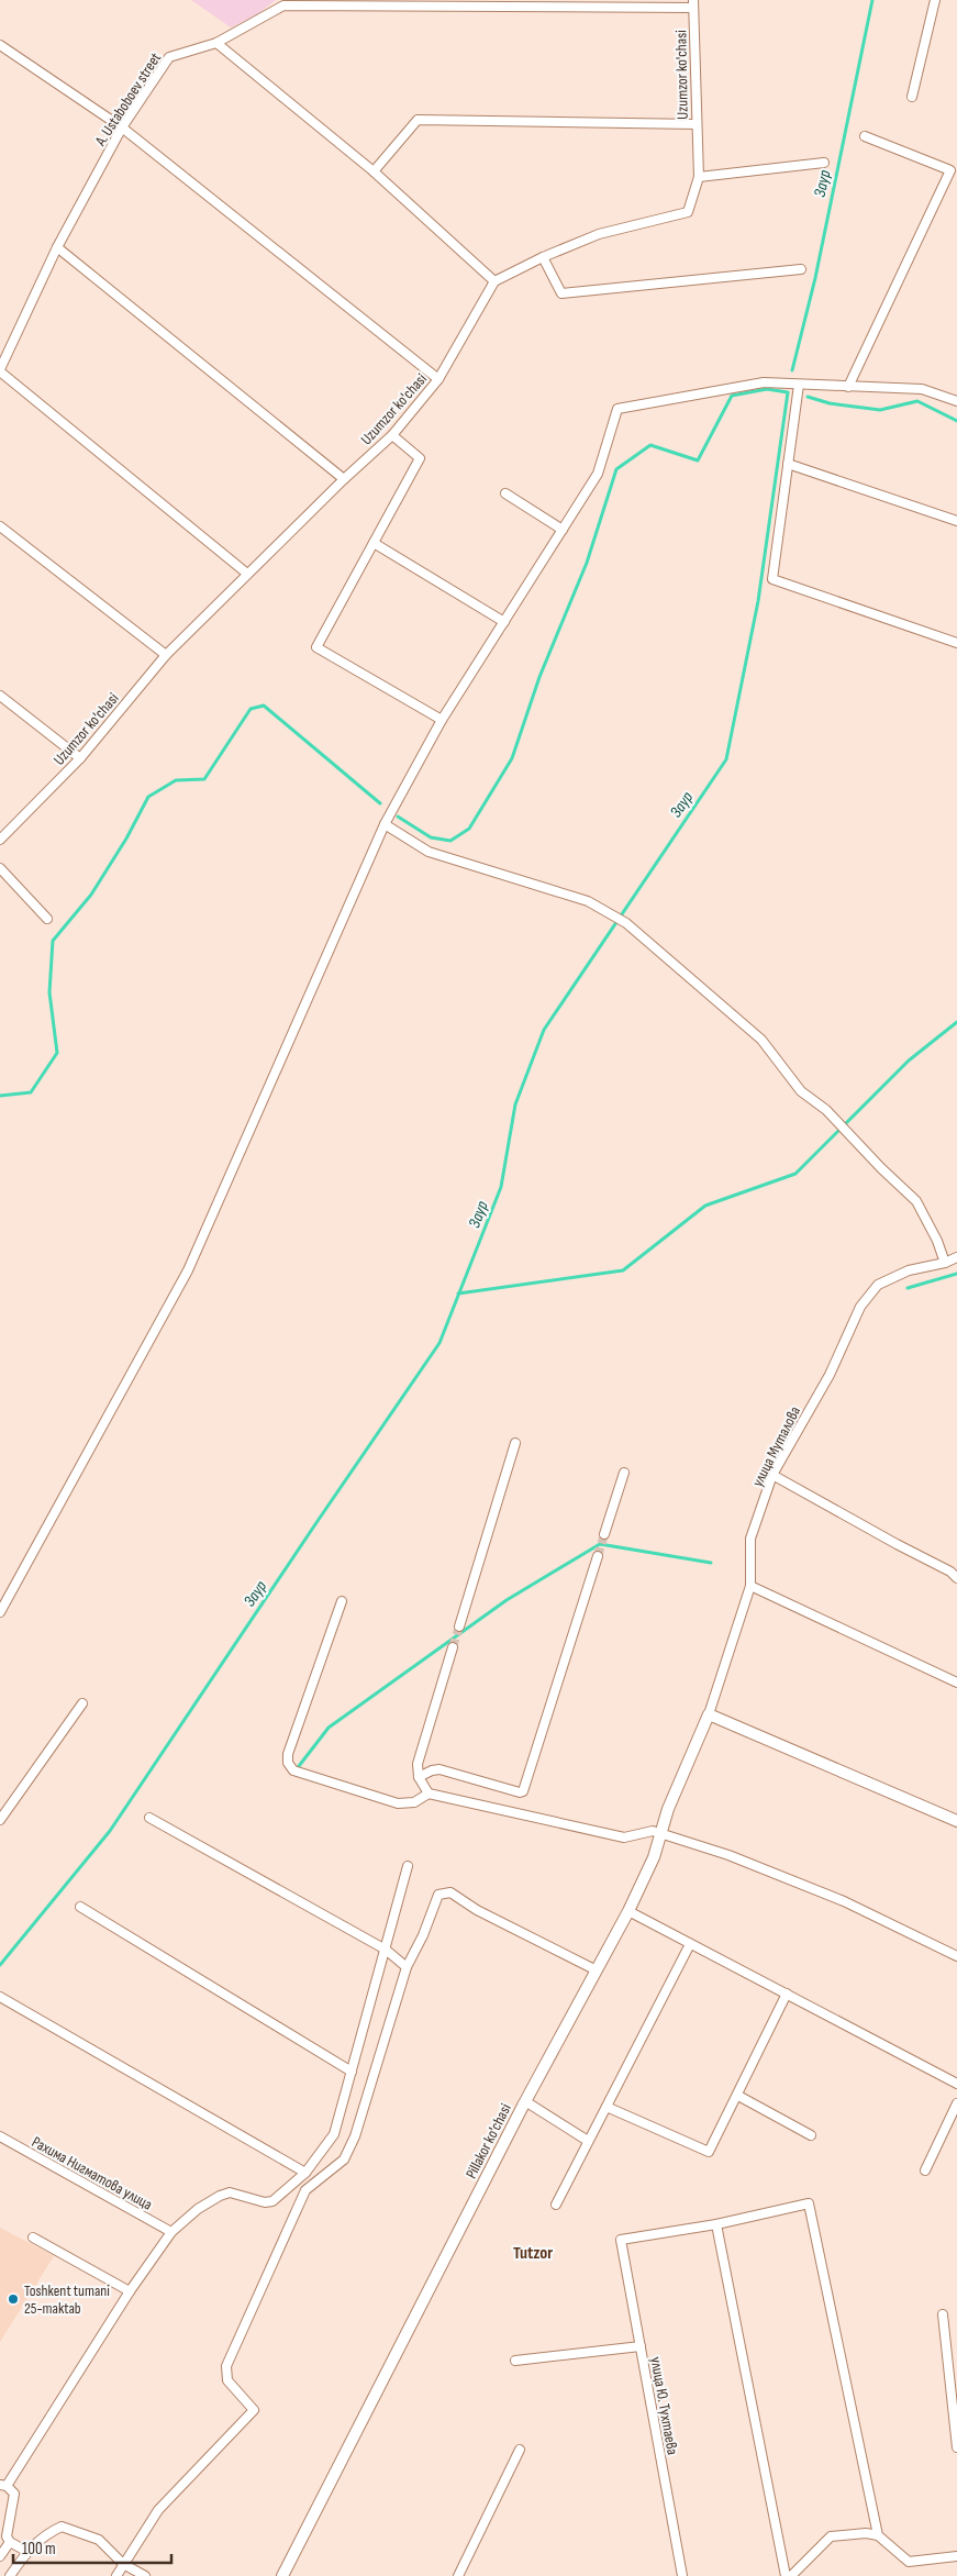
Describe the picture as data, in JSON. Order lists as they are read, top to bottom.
{
  "streets": {
    "street": [
      "Uzumzor ko'chasi",
      "A. Ustaboboev street",
      "улица Муталова",
      "Pillakor ko'chasi",
      "Рахима Нигматова улица",
      "улица Ю. Тухтаева"
    ]
  },
  "crossings": [
    ["Uzumzor ko'chasi", "A. Ustaboboev street"],
    ["улица Муталова", "Pillakor ko'chasi"]
  ],
  "districts": ["Tutzor"],
  "water": ["Заур"],
  "places": ["Toshkent tumani 25-maktab"],
  "scale_bar": "100 m"
}
